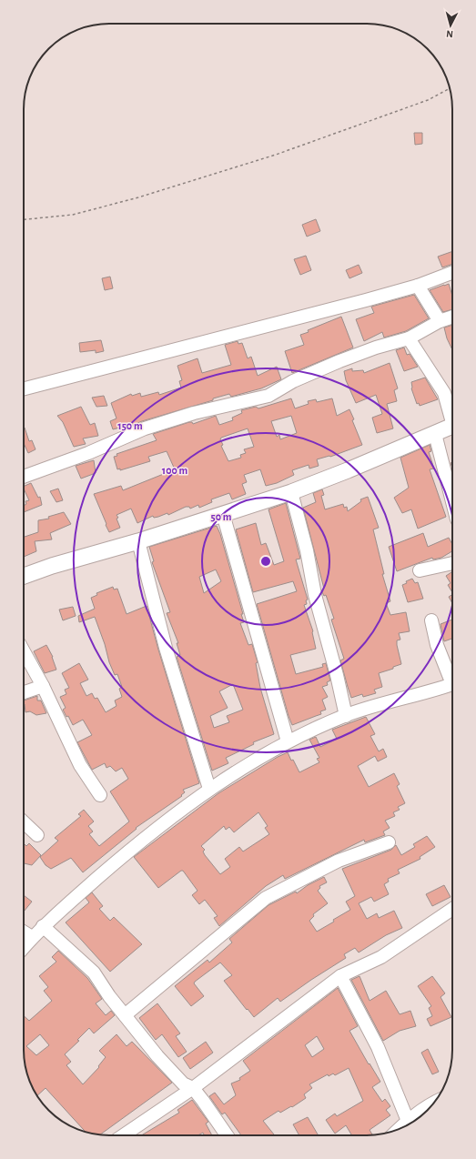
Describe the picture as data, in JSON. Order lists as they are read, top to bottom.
{
  "north": "bottom",
  "rings": ["150 m", "100 m", "50 m"]
}
